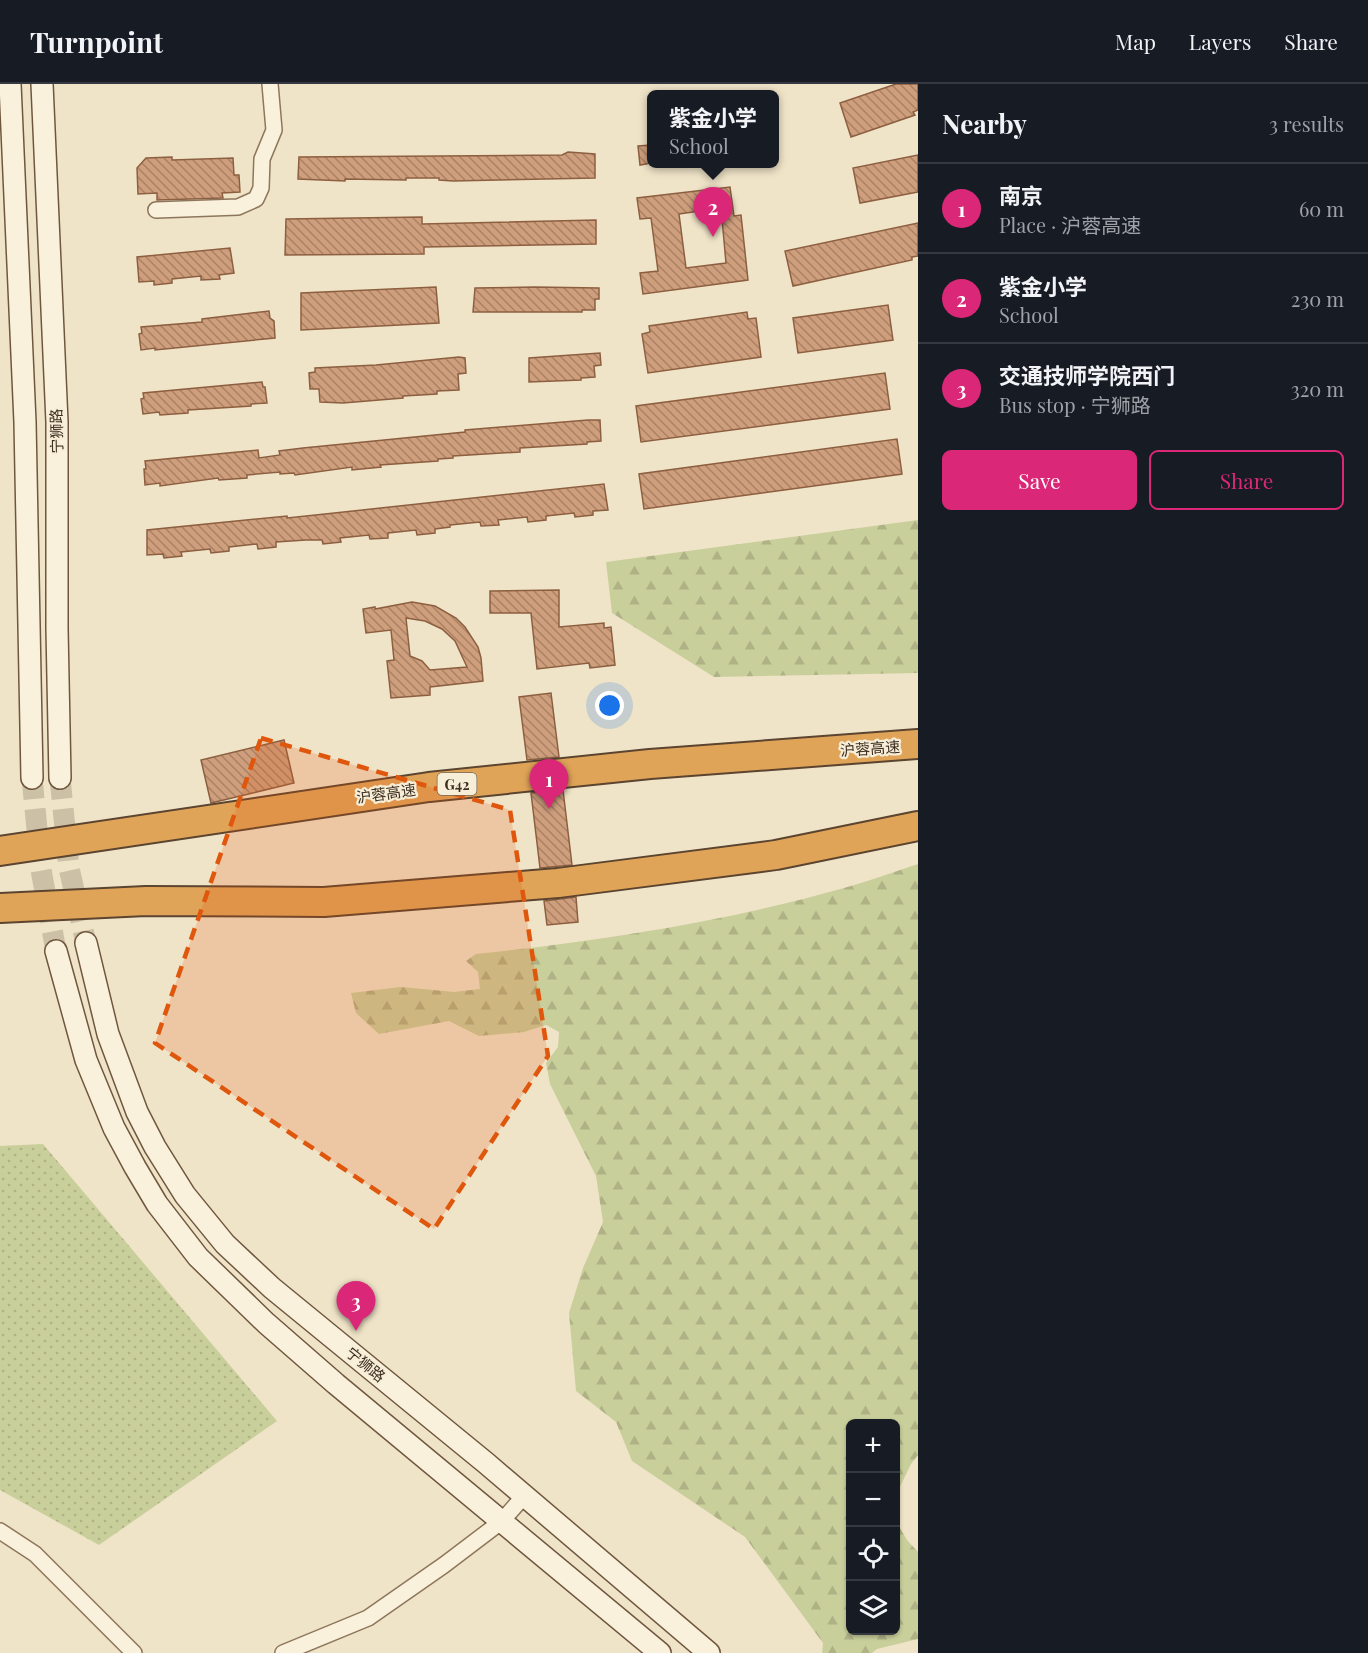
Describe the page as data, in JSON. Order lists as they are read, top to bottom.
{
  "streets": {
    "highway": ["沪蓉高速", "G42"],
    "main road": ["宁狮路"]
  },
  "page": {
    "header": "Turnpoint",
    "nav": ["Map", "Layers", "Share"],
    "heading": ["Nearby", "3 results"],
    "popup": ["紫金小学", "School"],
    "list": [
      {
        "mark": "1",
        "name": "南京",
        "note": "Place · 沪蓉高速",
        "value": "60 m"
      },
      {
        "mark": "2",
        "name": "紫金小学",
        "note": "School",
        "value": "230 m"
      },
      {
        "mark": "3",
        "name": "交通技师学院西门",
        "note": "Bus stop · 宁狮路",
        "value": "320 m"
      }
    ],
    "pins": ["2", "1", "3"],
    "buttons": ["Save", "Share"],
    "map_buttons": ["+", "−"]
  }
}
